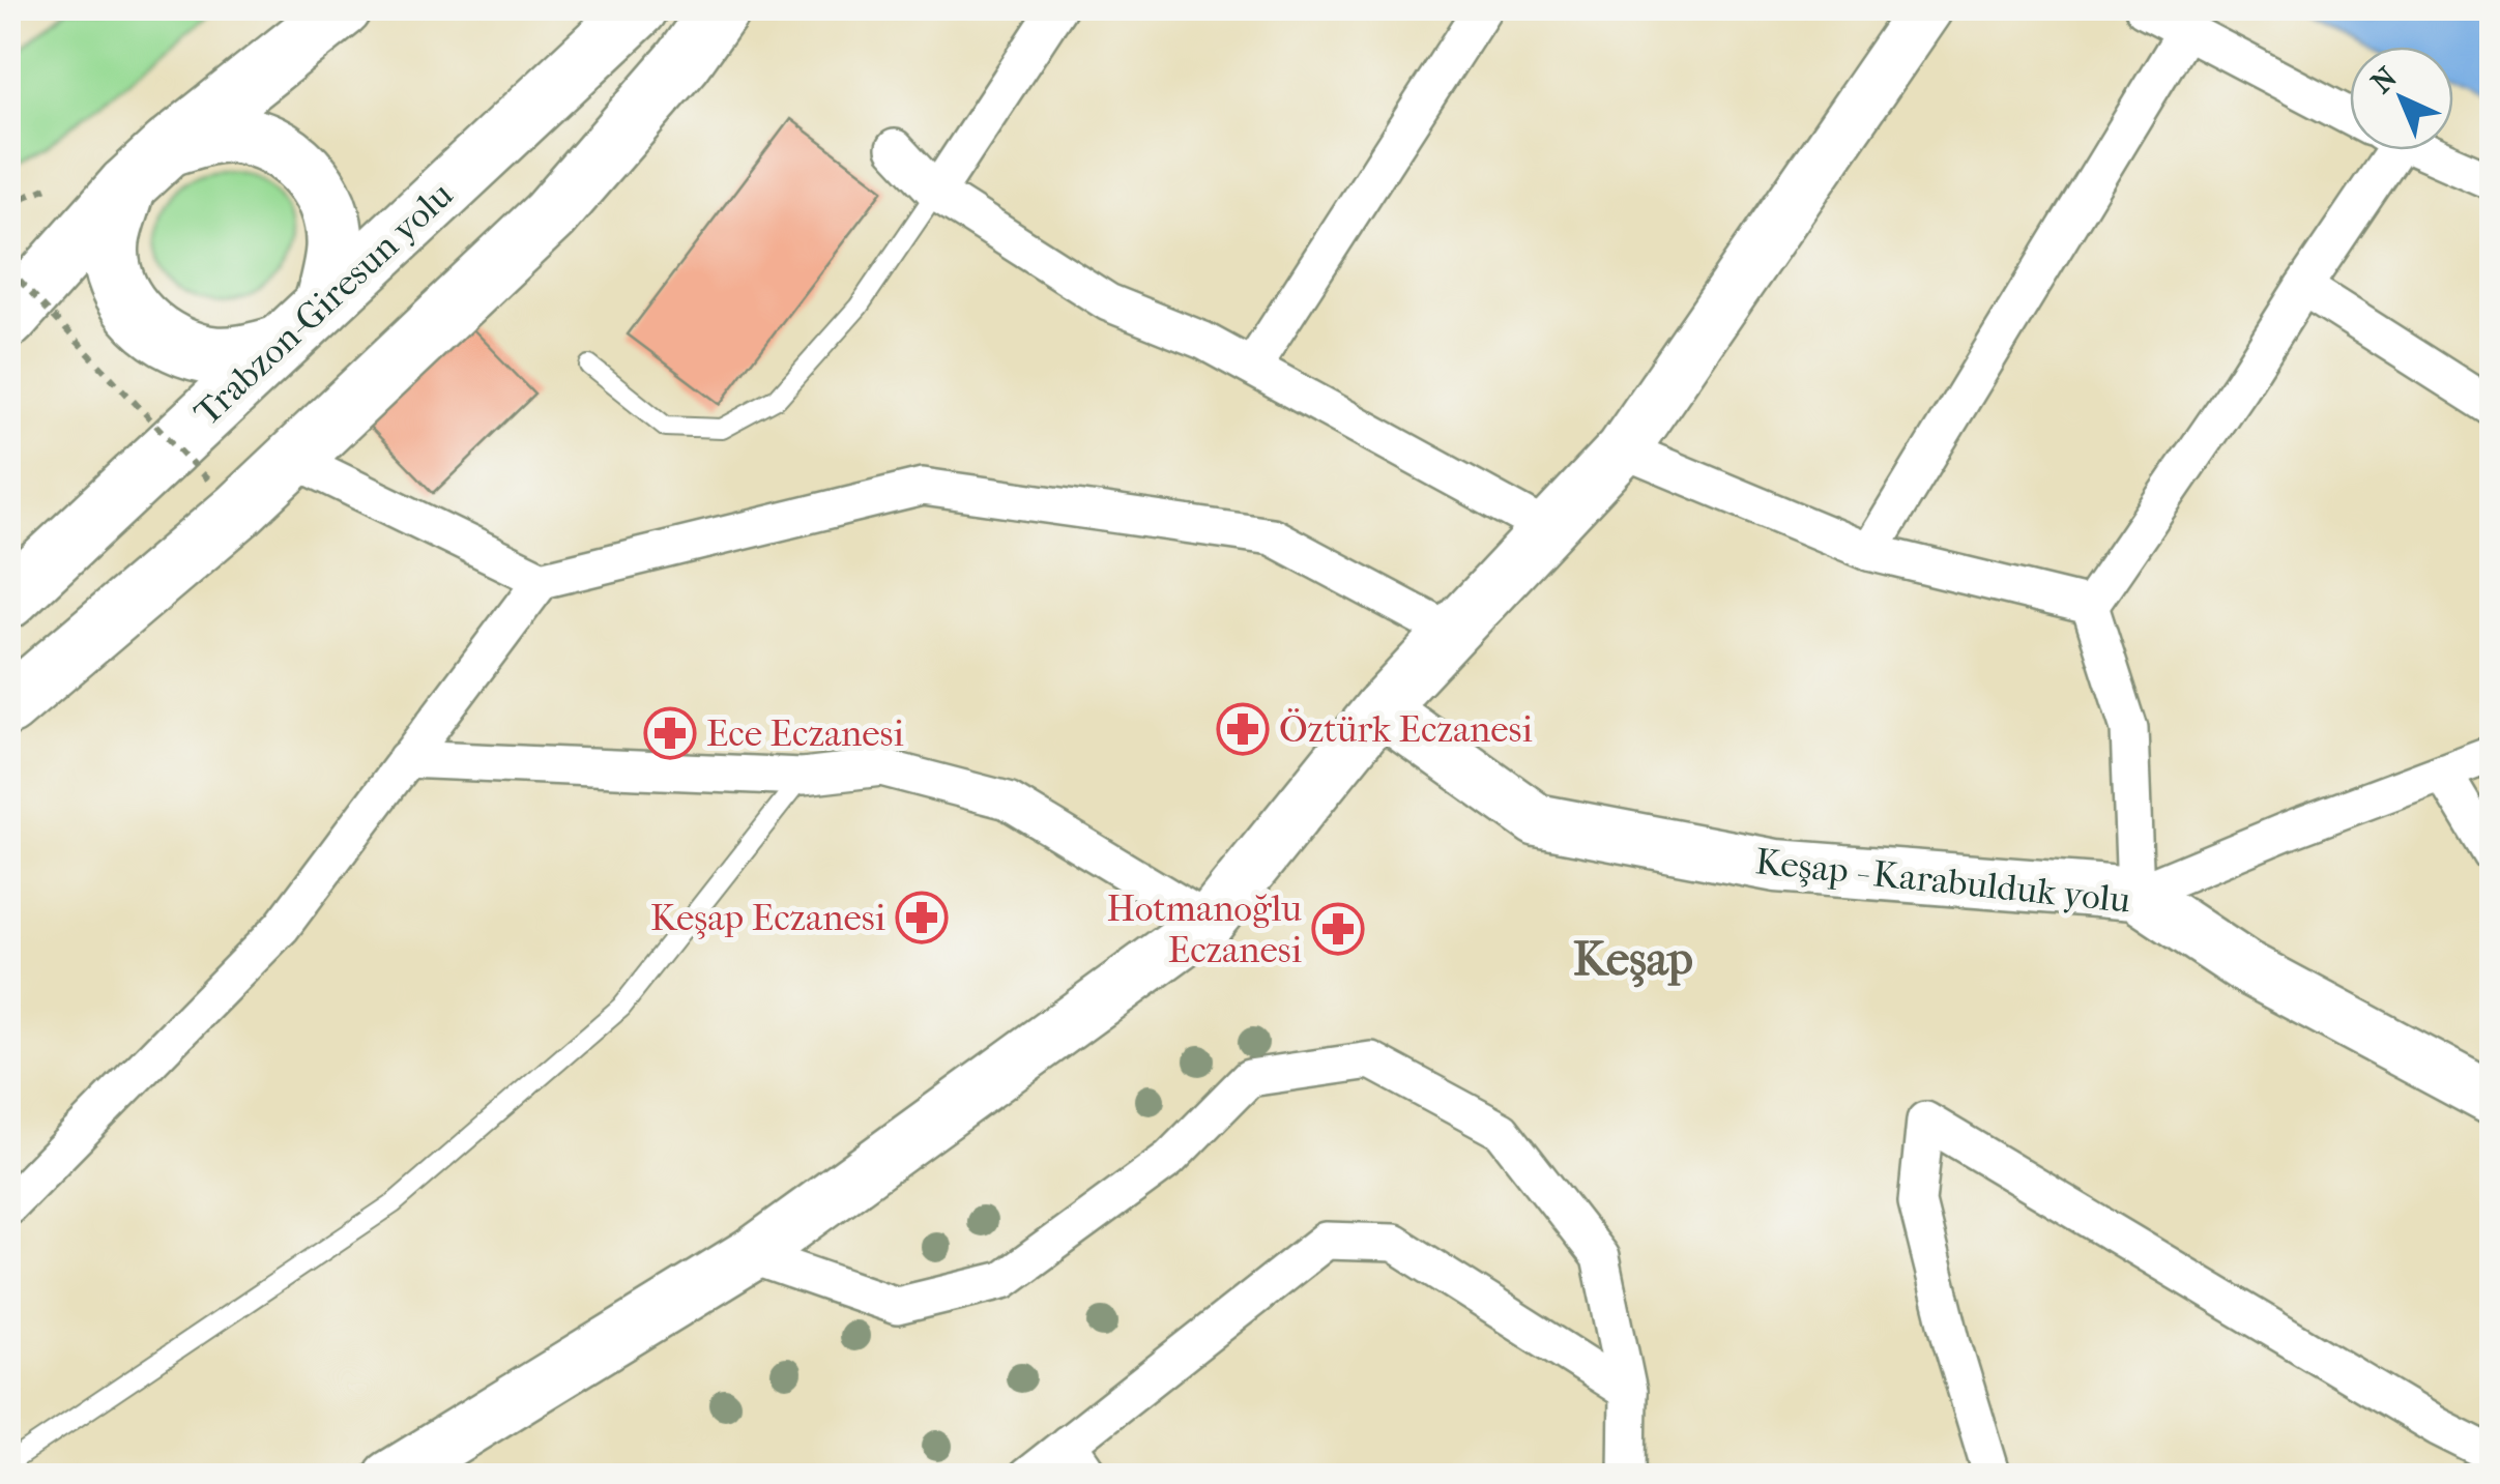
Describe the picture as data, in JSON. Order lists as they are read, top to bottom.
{
  "streets": {
    "highway": ["Trabzon-Giresun yolu"],
    "main road": ["Keşap - Karabulduk yolu"]
  },
  "districts": ["Keşap"],
  "places": {
    "pharmacy": [
      "Öztürk Eczanesi",
      "Ece Eczanesi",
      "Keşap Eczanesi",
      "Hotmanoğlu Eczanesi"
    ]
  },
  "north": "top left"
}
